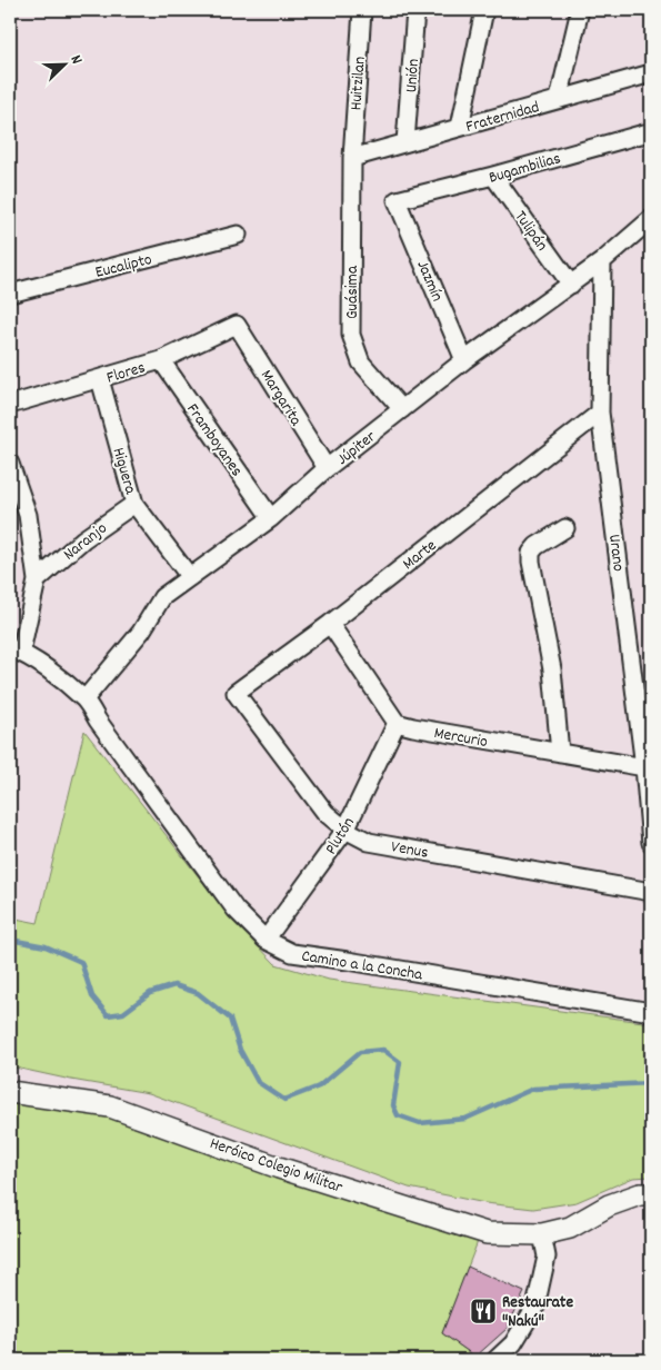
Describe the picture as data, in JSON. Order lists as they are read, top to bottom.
{
  "streets": {
    "street": [
      "Unión",
      "Huitzilan",
      "Fraternidad",
      "Bugambilias",
      "Tulipán",
      "Eucalipto",
      "Jazmín",
      "Guásima",
      "Flores",
      "Margarita",
      "Framboyanes",
      "Júpiter",
      "Higuera",
      "Naranjo",
      "Urano",
      "Marte",
      "Mercurio",
      "Plutón",
      "Venus",
      "Camino a la Concha",
      "Heróico Colegio Militar"
    ]
  },
  "crossings": [
    ["Unión", "Fraternidad"],
    ["Huitzilan", "Fraternidad"],
    ["Huitzilan", "Guásima"],
    ["Fraternidad", "Guásima"],
    ["Bugambilias", "Tulipán"],
    ["Bugambilias", "Jazmín"],
    ["Tulipán", "Júpiter"],
    ["Jazmín", "Júpiter"],
    ["Guásima", "Júpiter"],
    ["Flores", "Margarita"],
    ["Flores", "Framboyanes"],
    ["Flores", "Higuera"],
    ["Margarita", "Júpiter"],
    ["Framboyanes", "Júpiter"],
    ["Júpiter", "Higuera"],
    ["Júpiter", "Urano"],
    ["Júpiter", "Camino a la Concha"],
    ["Higuera", "Naranjo"],
    ["Urano", "Marte"],
    ["Urano", "Mercurio"],
    ["Marte", "Venus"],
    ["Mercurio", "Plutón"],
    ["Plutón", "Venus"],
    ["Plutón", "Camino a la Concha"]
  ],
  "places": {
    "restaurant": ["Restaurate \"Nakú\""]
  },
  "north": "top right"
}
